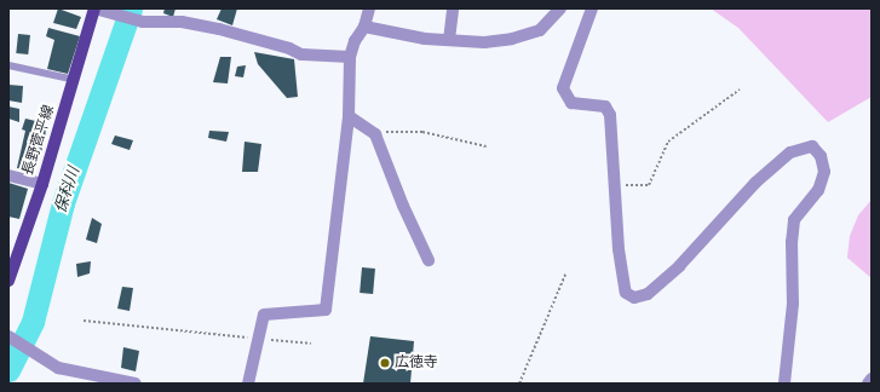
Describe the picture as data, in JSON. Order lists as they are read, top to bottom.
{
  "streets": {
    "main road": ["長野菅平線"]
  },
  "water": ["保科川"],
  "places": ["広徳寺"]
}
